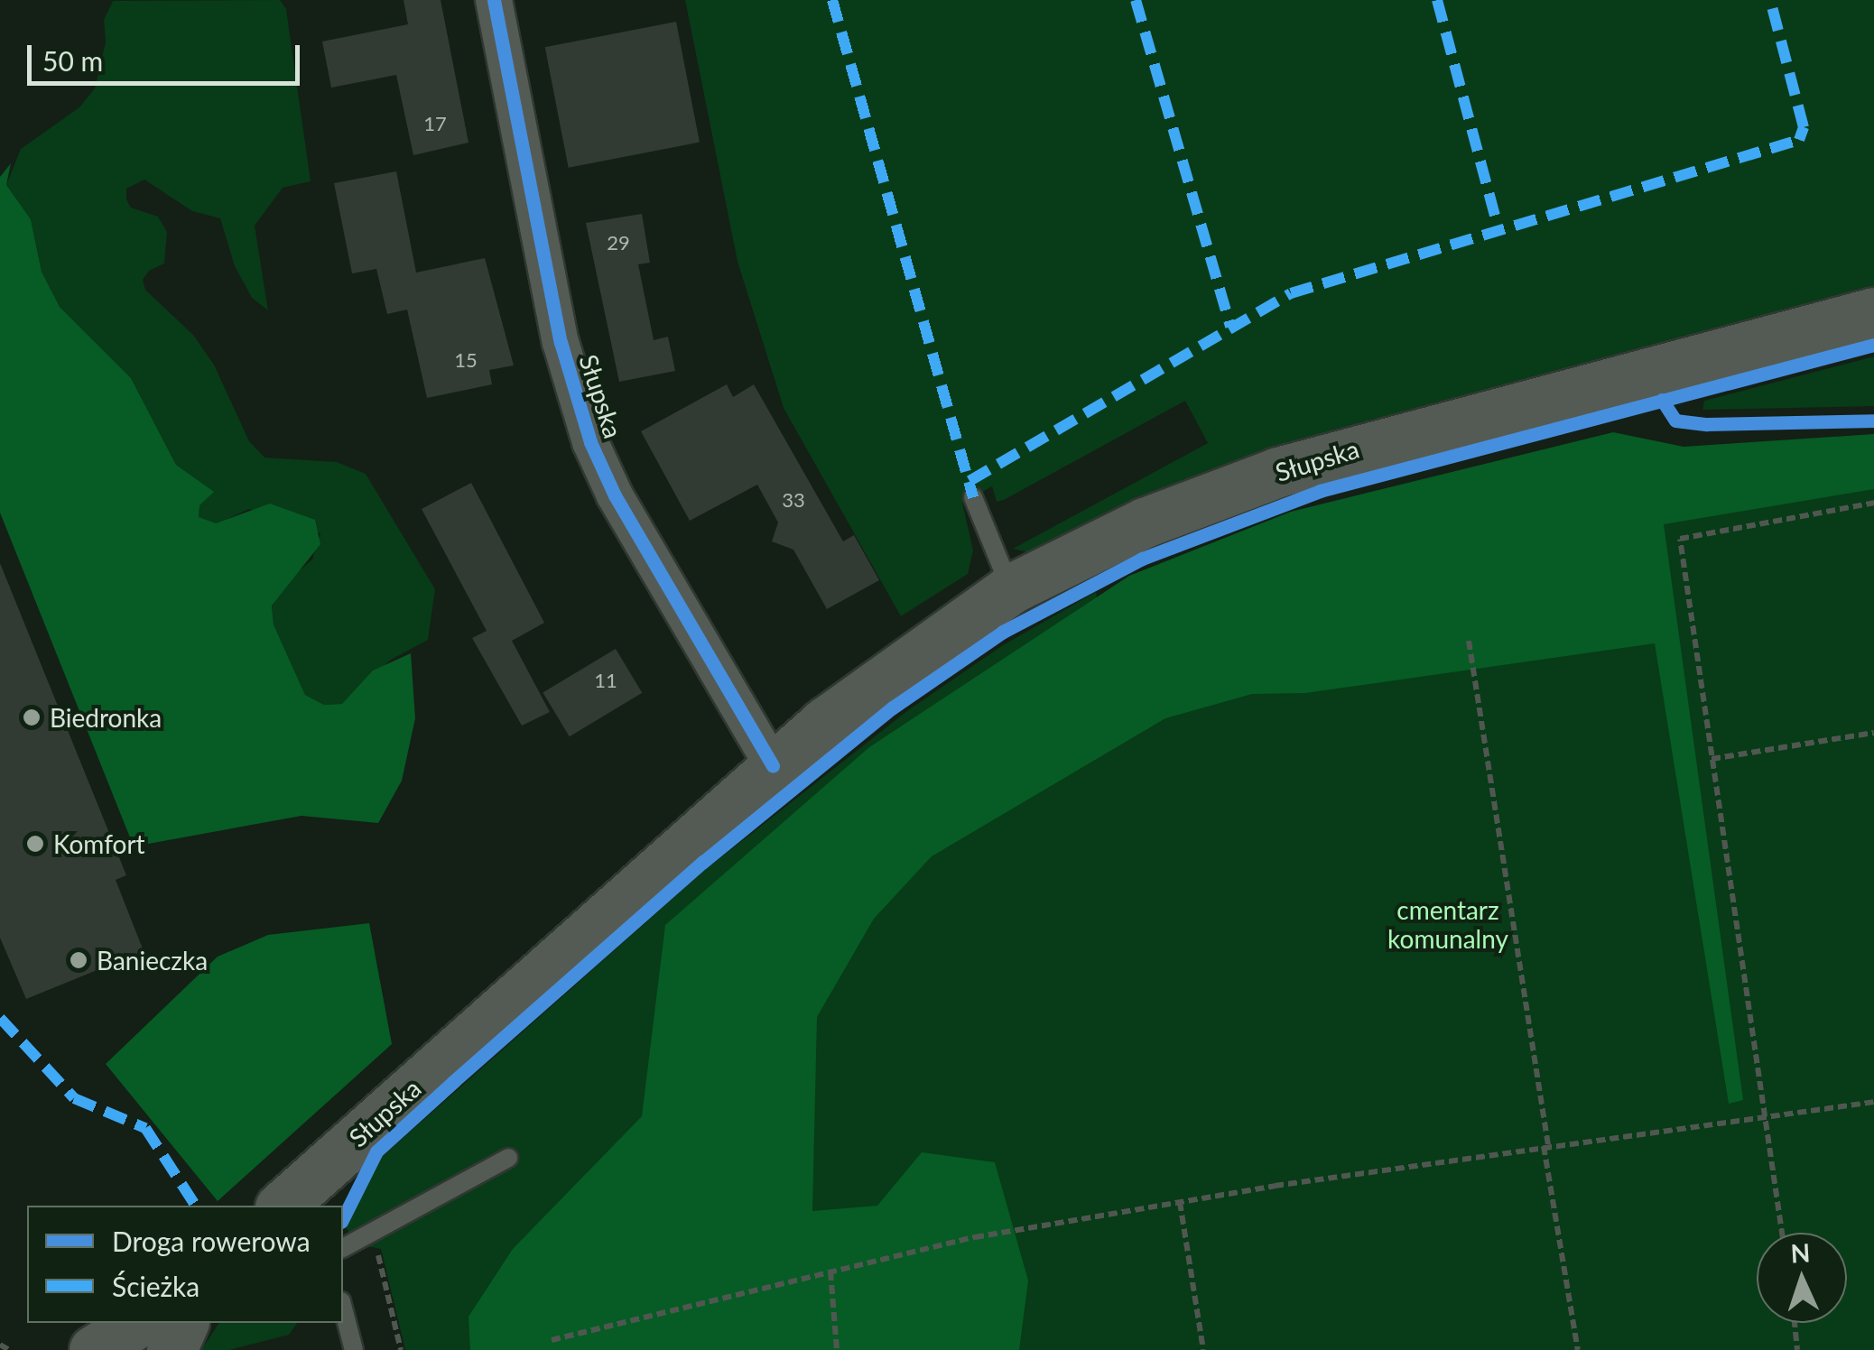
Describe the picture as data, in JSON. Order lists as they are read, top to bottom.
{
  "streets": {
    "main road": ["Słupska"]
  },
  "parks": ["cmentarz komunalny"],
  "places": ["Biedronka", "Komfort", "Banieczka"],
  "house_numbers": [
    "17",
    "29",
    "15",
    "33",
    "11"
  ],
  "legend": ["Droga rowerowa", "Ścieżka"],
  "scale_bar": "50 m",
  "north": "top"
}
